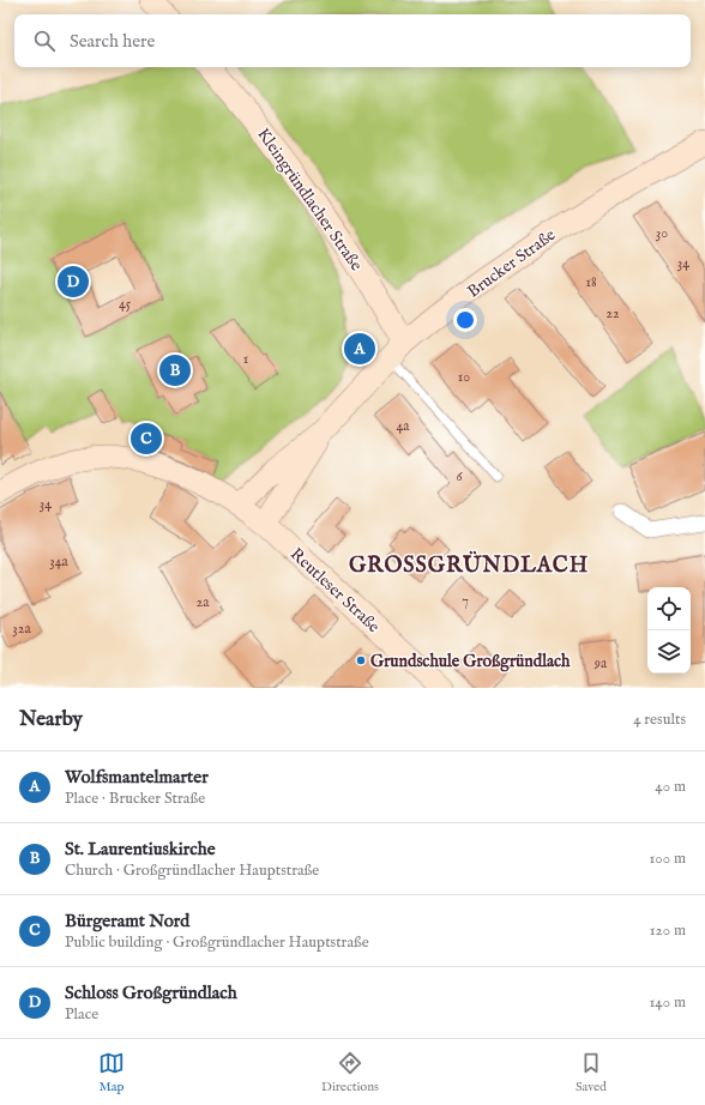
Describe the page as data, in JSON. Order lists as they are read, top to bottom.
{
  "streets": {
    "street": ["Kleingründlacher Straße", "Brucker Straße", "Reutleser Straße"]
  },
  "crossings": [
    ["Kleingründlacher Straße", "Brucker Straße"],
    ["Brucker Straße", "Reutleser Straße"]
  ],
  "districts": ["GROSSGRÜNDLACH"],
  "places": ["Grundschule Großgründlach"],
  "house_numbers": [
    "30",
    "34",
    "18",
    "45",
    "22",
    "1",
    "10",
    "4a",
    "6",
    "34",
    "34a",
    "7",
    "2a",
    "32a",
    "9a"
  ],
  "page": {
    "search": "Search here",
    "pins": [
      "D",
      "A",
      "B",
      "C"
    ],
    "heading": ["Nearby", "4 results"],
    "list": [
      {
        "mark": "A",
        "name": "Wolfsmantelmarter",
        "note": "Place · Brucker Straße",
        "value": "40 m"
      },
      {
        "mark": "B",
        "name": "St. Laurentiuskirche",
        "note": "Church · Großgründlacher Hauptstraße",
        "value": "100 m"
      },
      {
        "mark": "C",
        "name": "Bürgeramt Nord",
        "note": "Public building · Großgründlacher Hauptstraße",
        "value": "120 m"
      },
      {
        "mark": "D",
        "name": "Schloss Großgründlach",
        "note": "Place",
        "value": "140 m"
      }
    ],
    "nav": ["Map", "Directions", "Saved"]
  }
}
